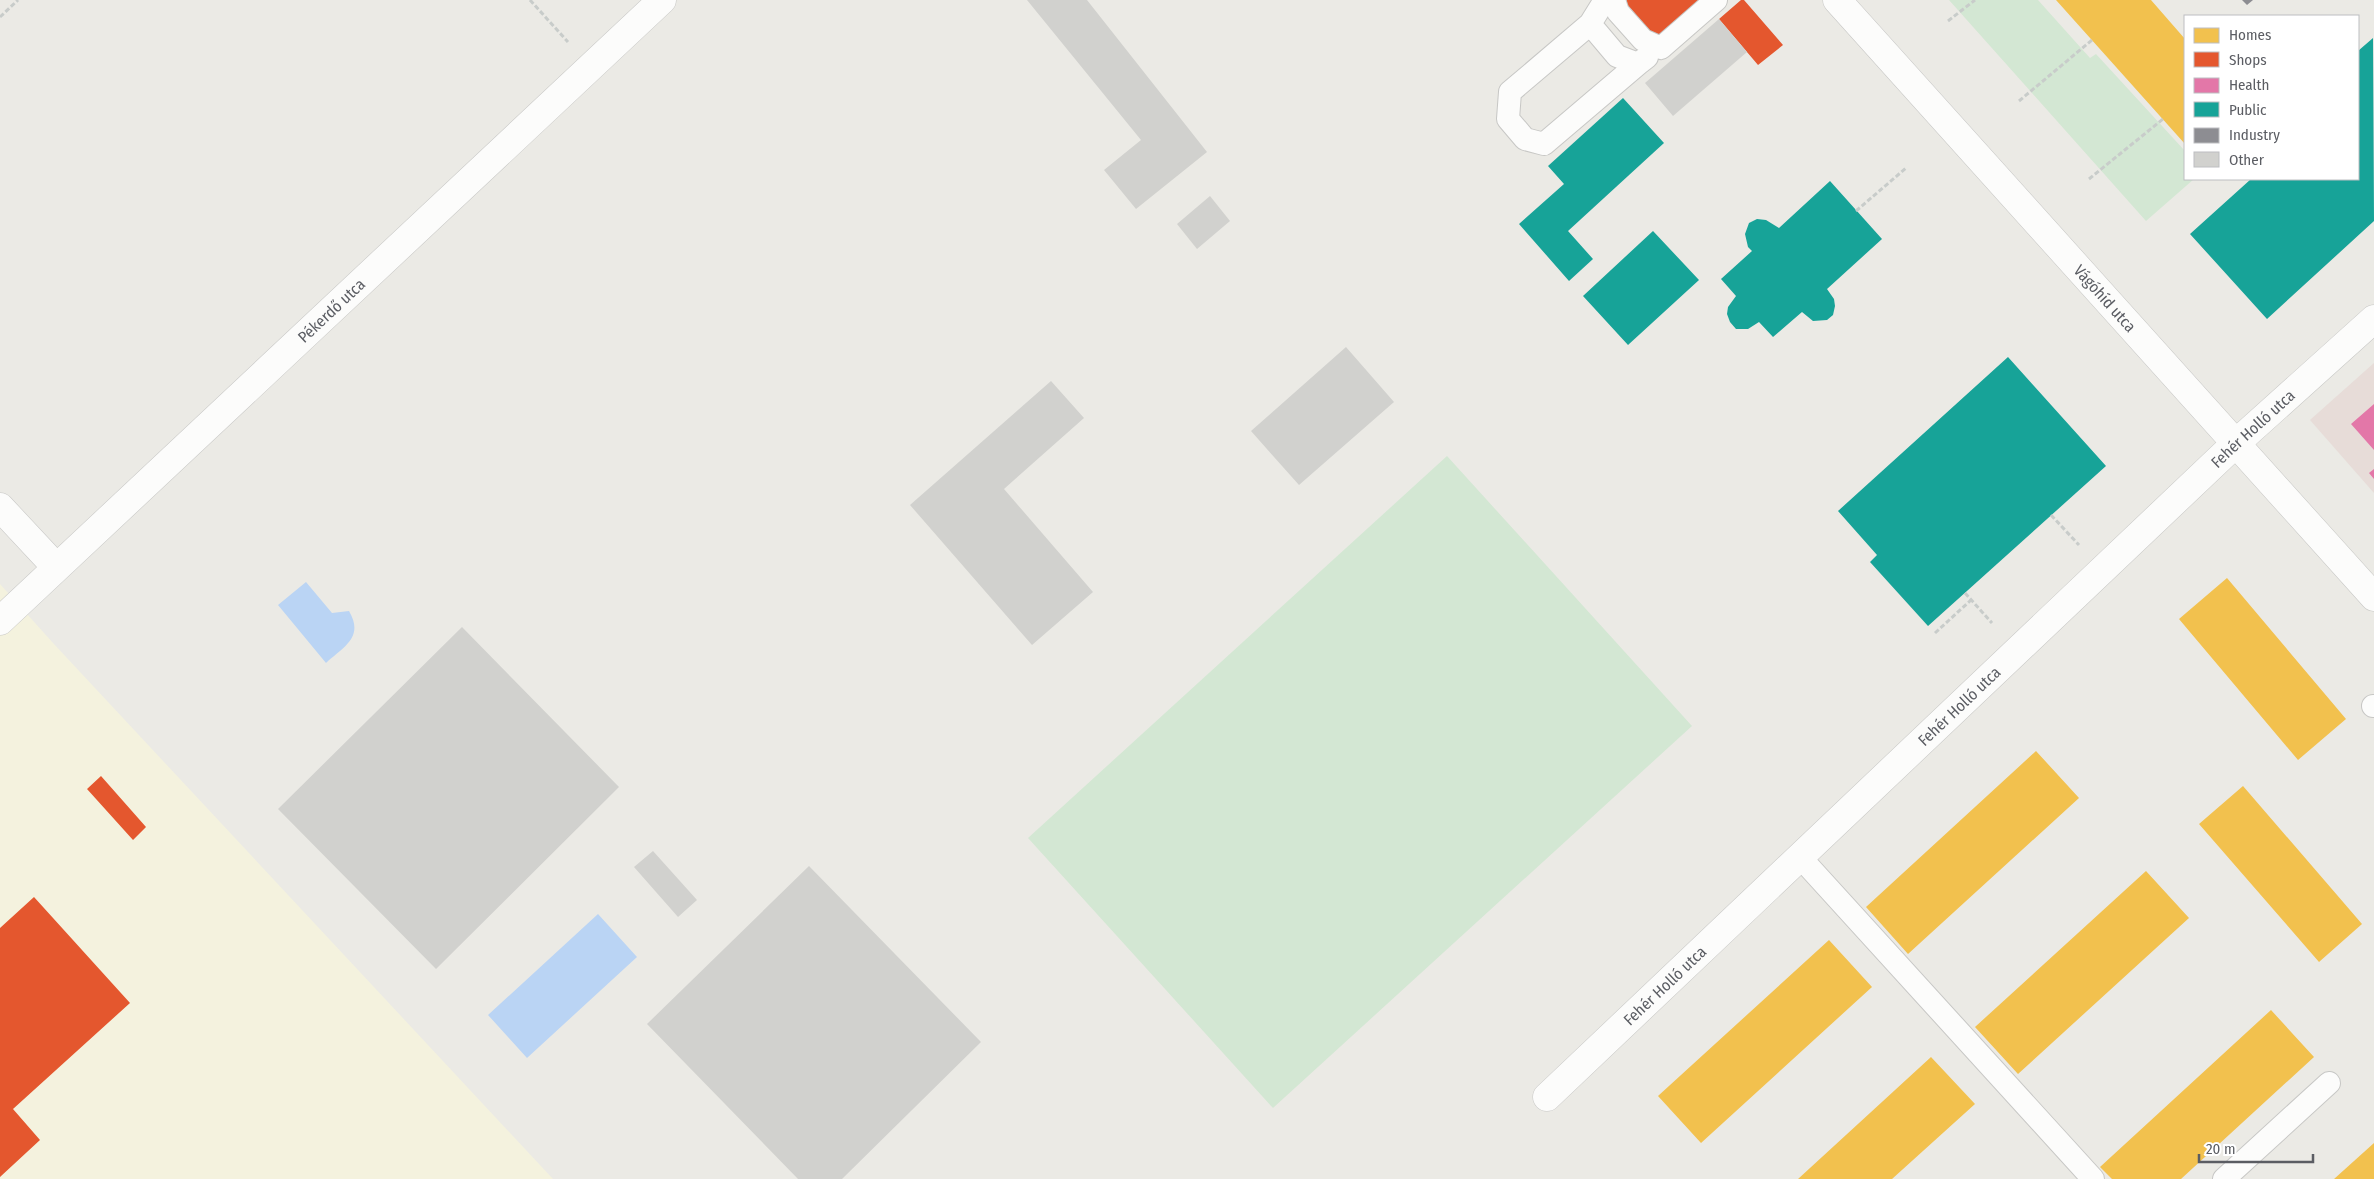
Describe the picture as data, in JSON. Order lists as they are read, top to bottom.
{
  "streets": {
    "street": ["Vágóhíd utca", "Pékerdő utca", "Fehér Holló utca"]
  },
  "crossings": [
    ["Vágóhíd utca", "Fehér Holló utca"]
  ],
  "legend": [
    "Homes",
    "Shops",
    "Health",
    "Public",
    "Industry",
    "Other"
  ],
  "scale_bar": "20 m"
}
